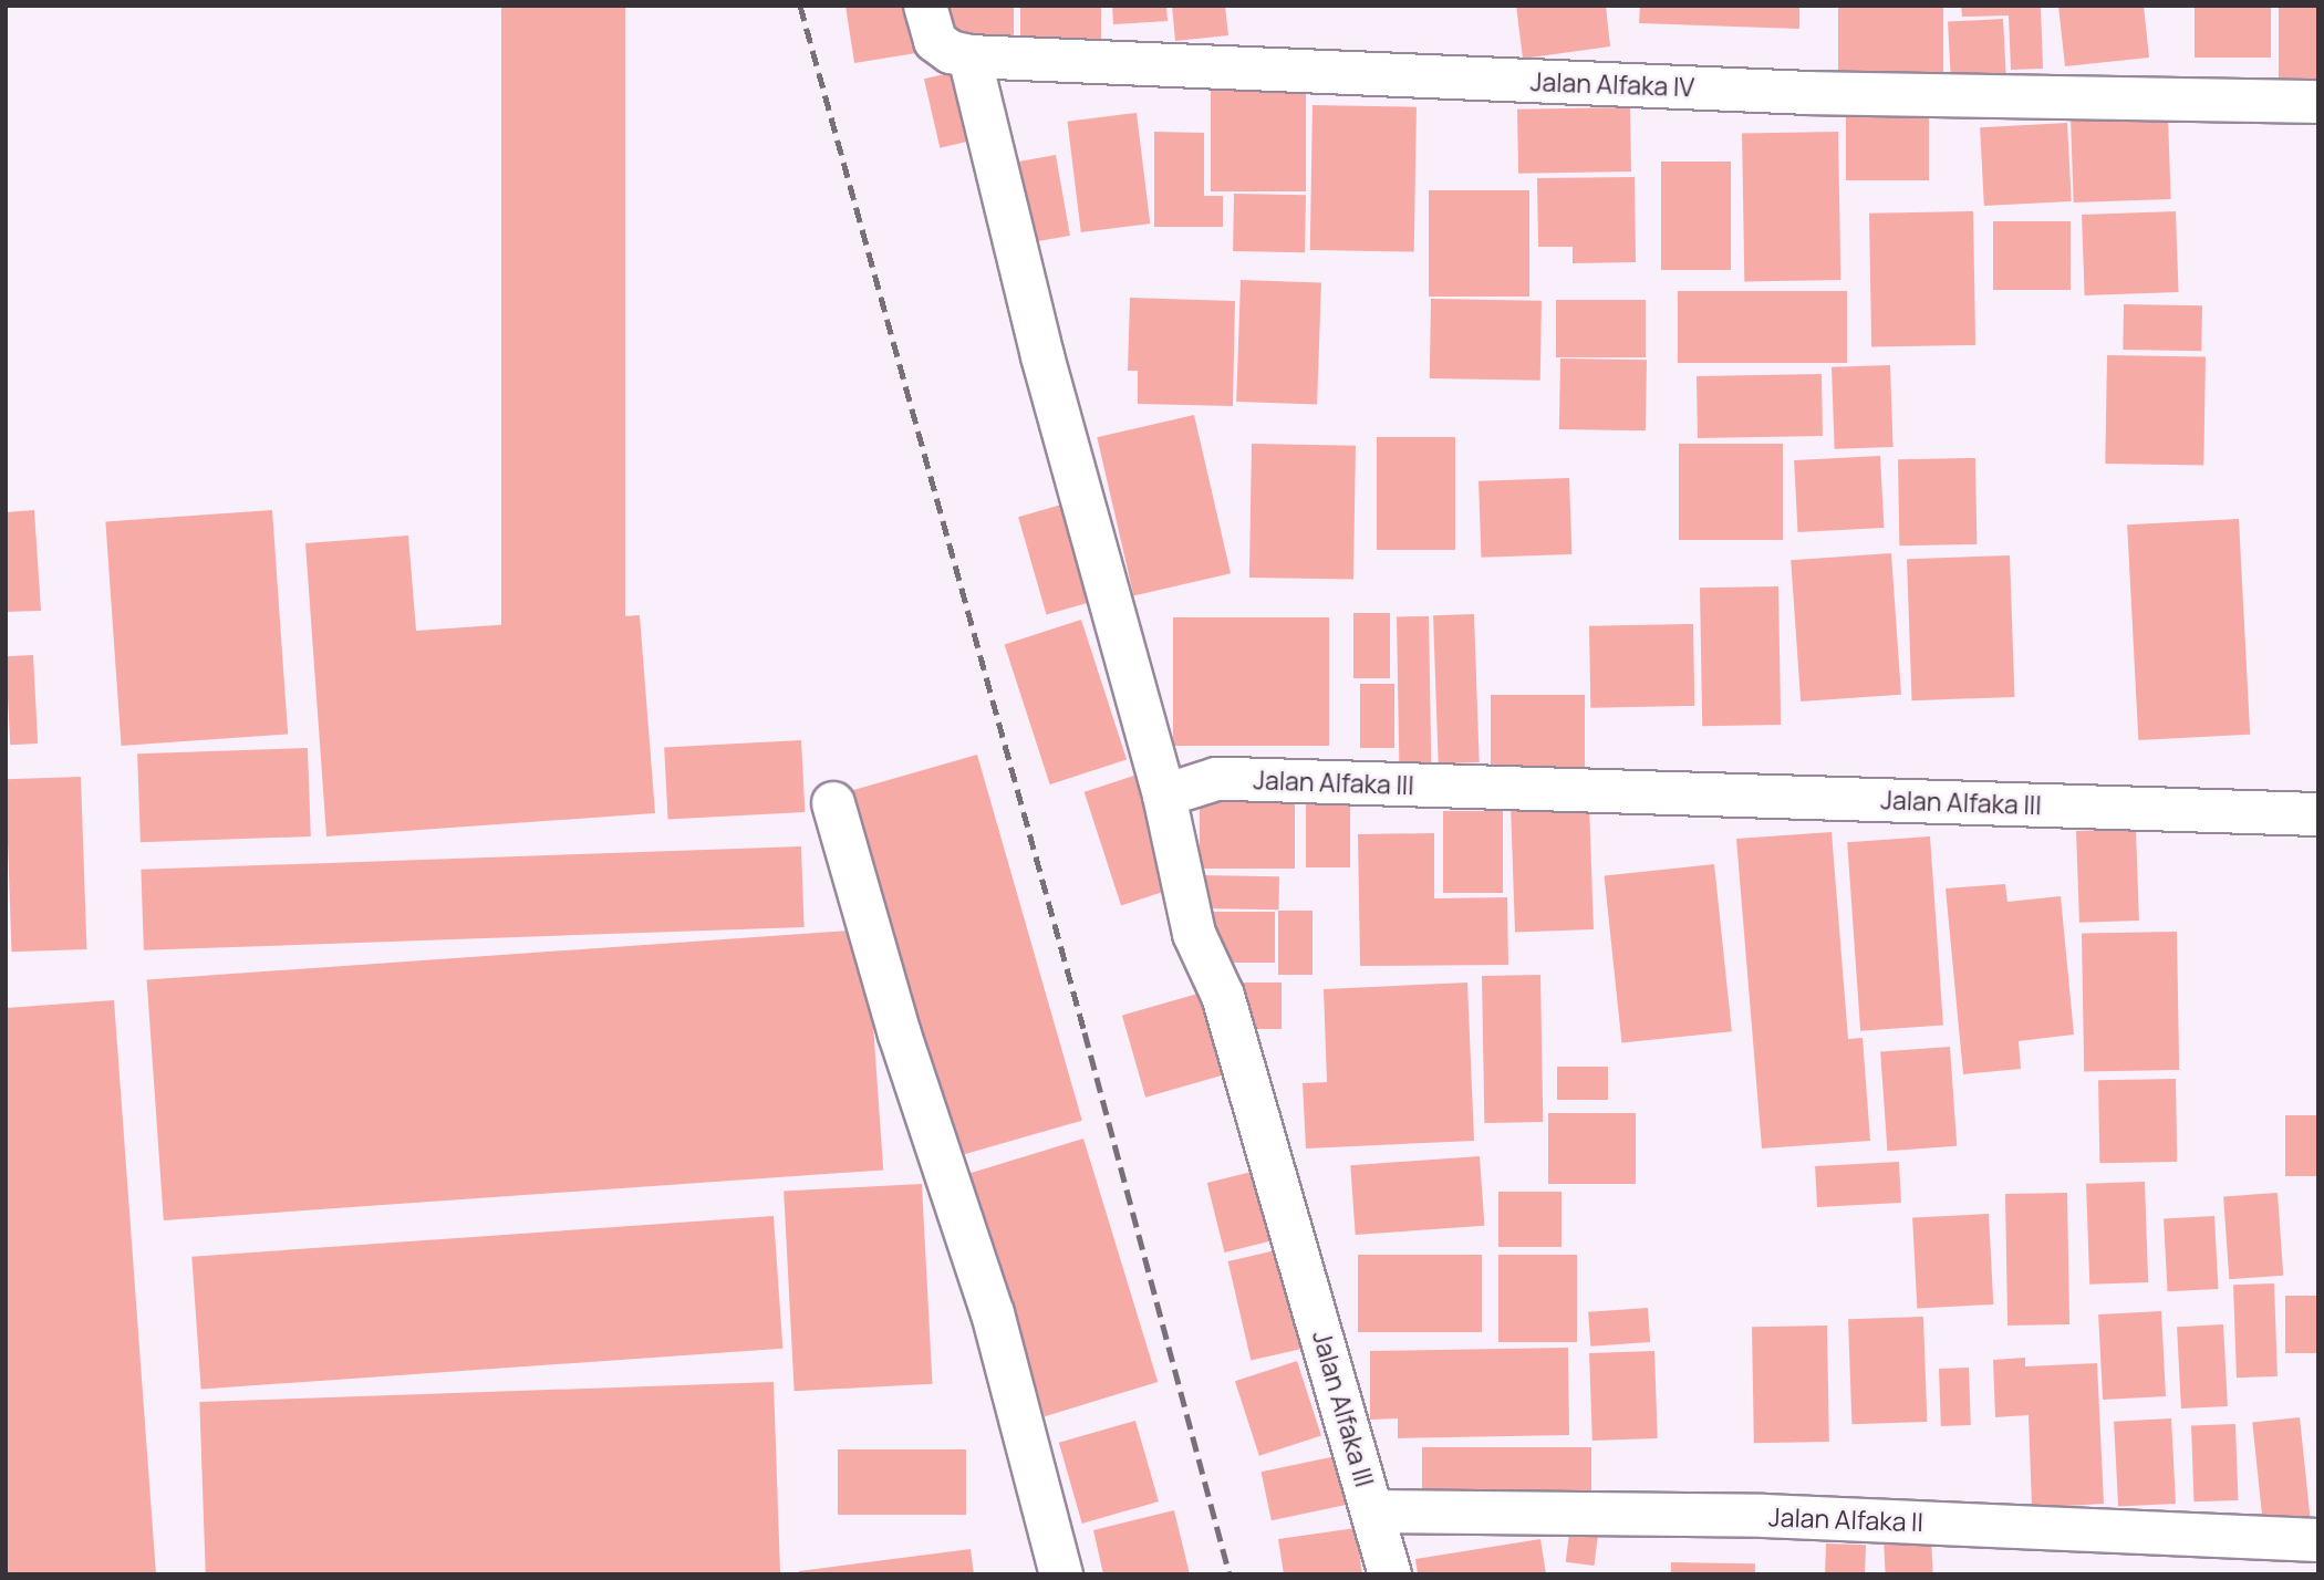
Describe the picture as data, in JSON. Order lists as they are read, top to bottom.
{
  "streets": {
    "street": ["Jalan Alfaka IV", "Jalan Alfaka III", "Jalan Alfaka II"]
  },
  "crossings": [
    ["Jalan Alfaka III", "Jalan Alfaka II"]
  ]
}
